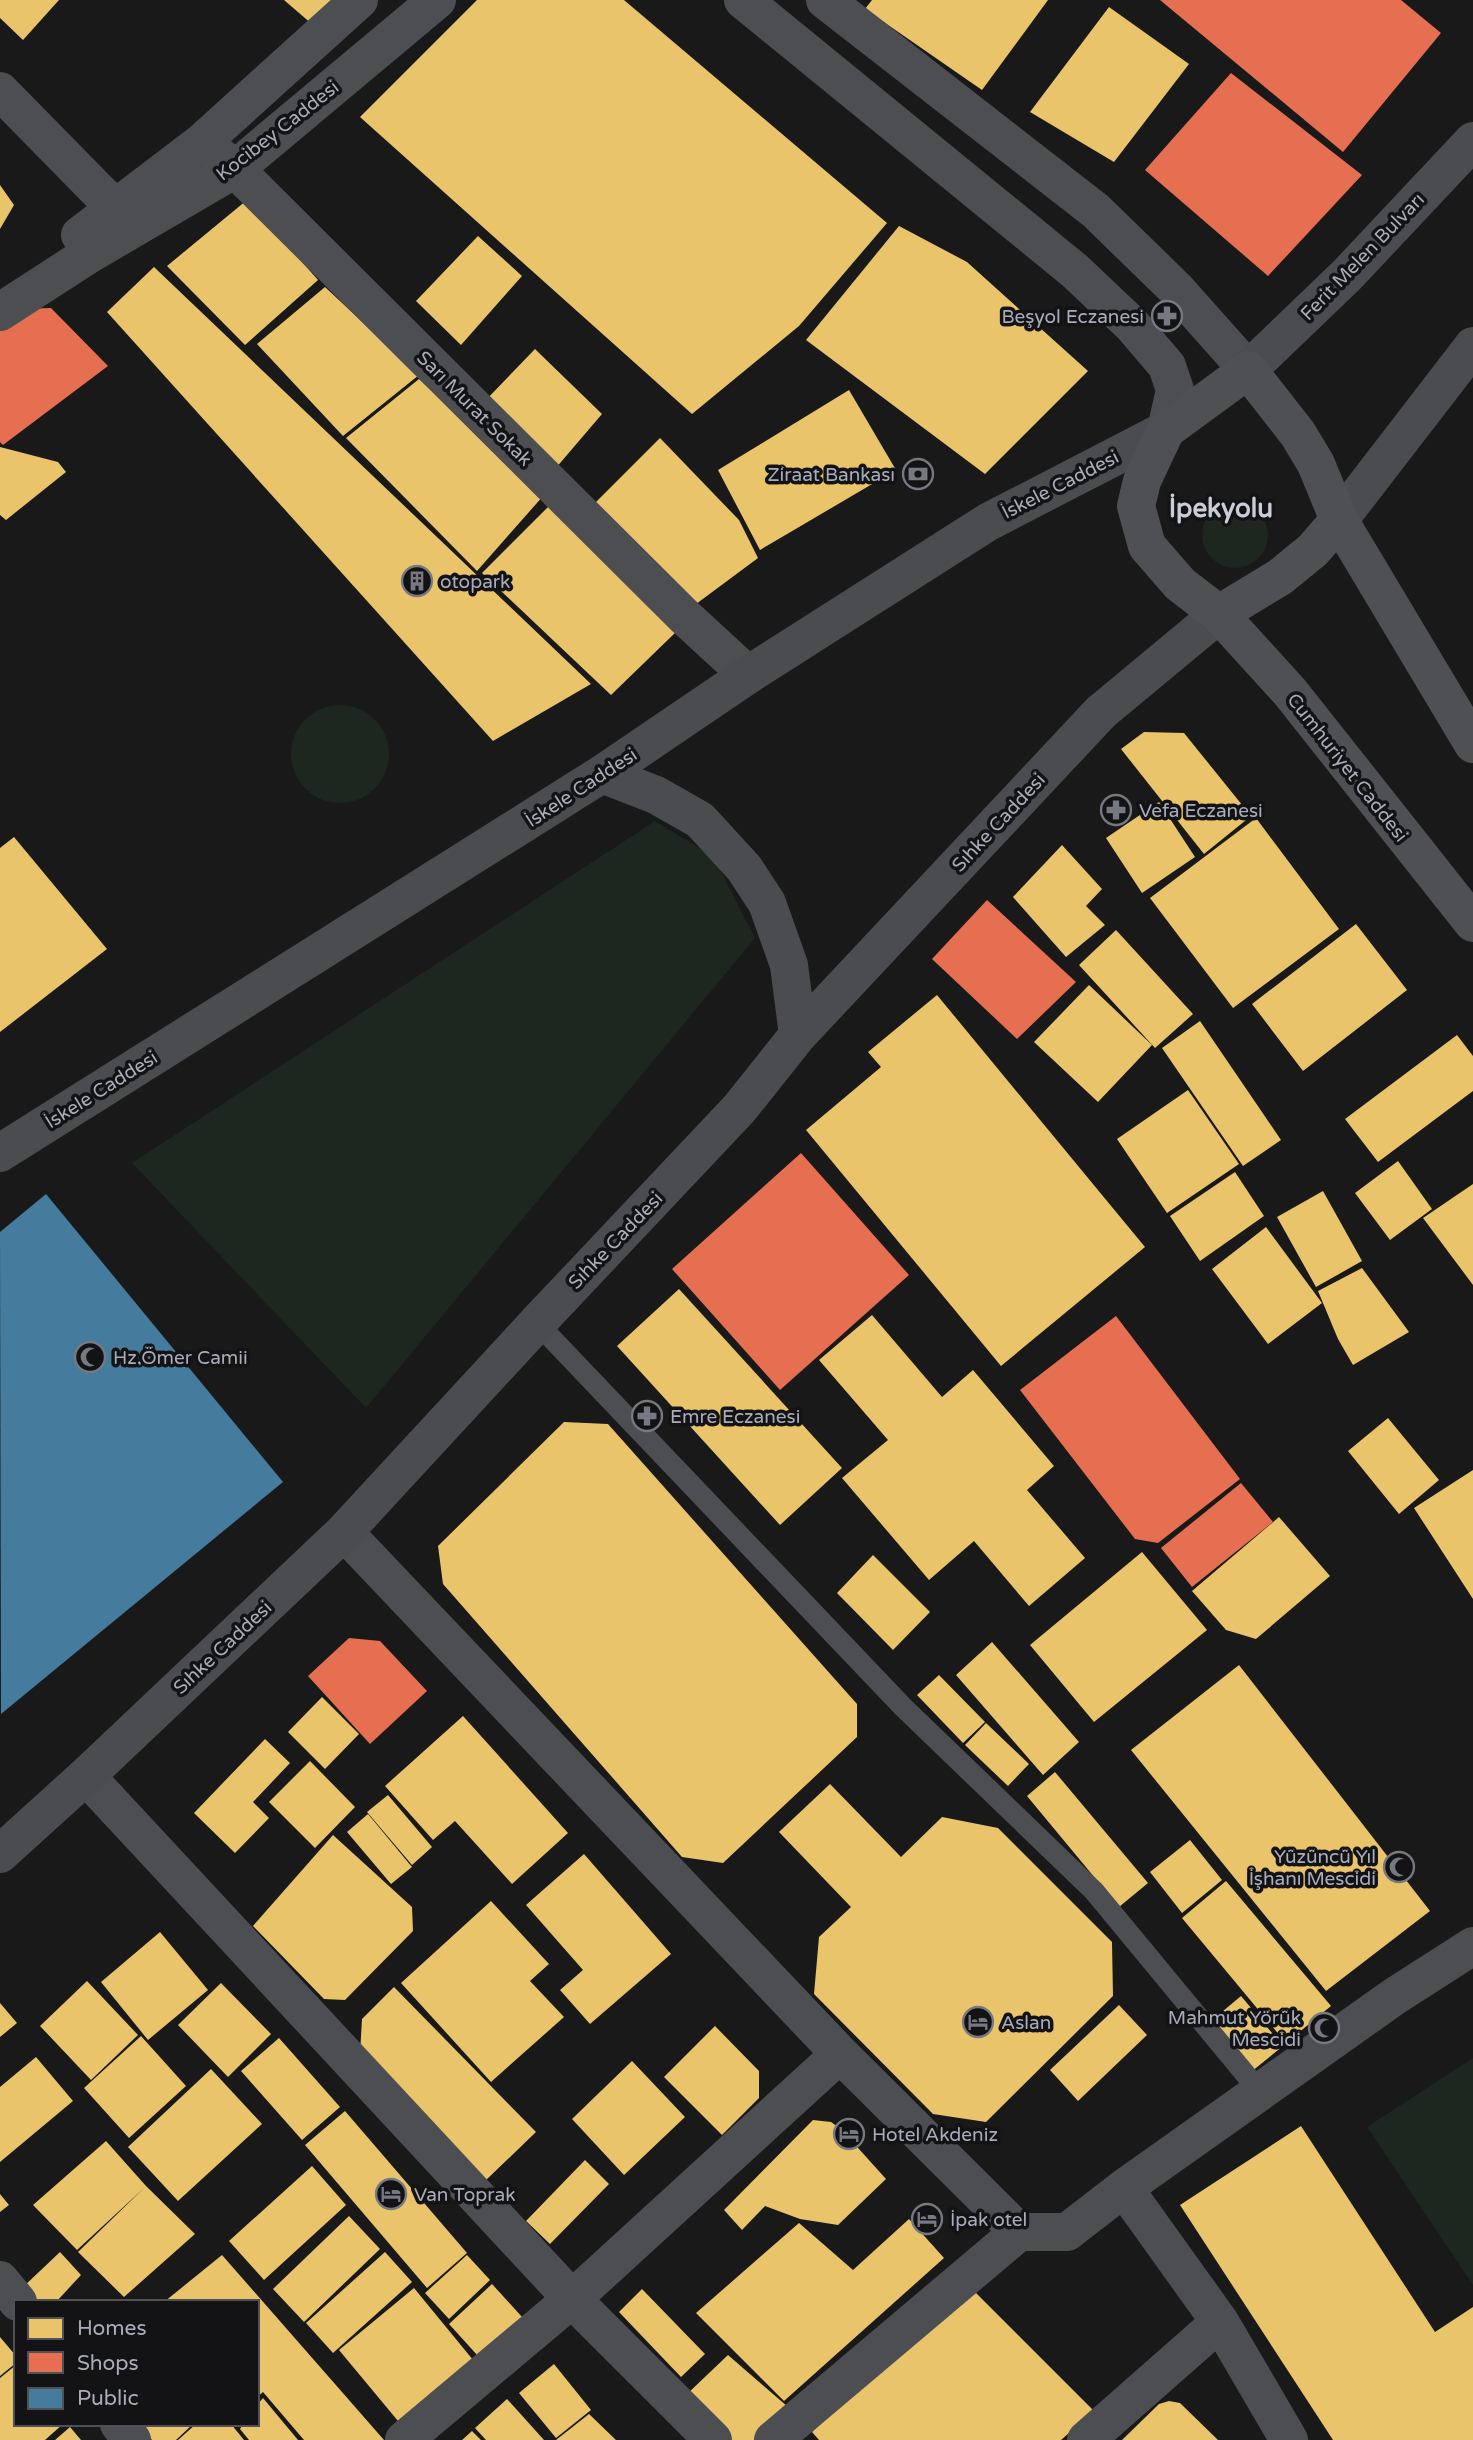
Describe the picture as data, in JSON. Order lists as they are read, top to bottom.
{
  "streets": {
    "main road": [
      "Ferit Melen Bulvarı",
      "İskele Caddesi",
      "Cumhuriyet Caddesi",
      "Sıhke Caddesi"
    ],
    "street": ["Kocibey Caddesi", "Sarı Murat Sokak"]
  },
  "crossings": [
    ["Kocibey Caddesi", "Sarı Murat Sokak"],
    ["Ferit Melen Bulvarı", "İskele Caddesi"],
    ["Ferit Melen Bulvarı", "Cumhuriyet Caddesi"],
    ["Ferit Melen Bulvarı", "Sıhke Caddesi"],
    ["Sarı Murat Sokak", "İskele Caddesi"],
    ["İskele Caddesi", "Cumhuriyet Caddesi"],
    ["İskele Caddesi", "Sıhke Caddesi"],
    ["Cumhuriyet Caddesi", "Sıhke Caddesi"]
  ],
  "districts": ["İpekyolu"],
  "places": {
    "pharmacy": ["Beşyol Eczanesi", "Vefa Eczanesi", "Emre Eczanesi"],
    "bank": ["Ziraat Bankası"],
    "building": ["otopark"],
    "mosque": ["Hz.Ömer Camii", "Yüzüncü Yıl İşhanı Mescidi", "Mahmut Yörük Mescidi"],
    "hotel": [
      "Aslan",
      "Hotel Akdeniz",
      "Van Toprak",
      "İpak otel"
    ]
  },
  "legend": ["Homes", "Shops", "Public"]
}
